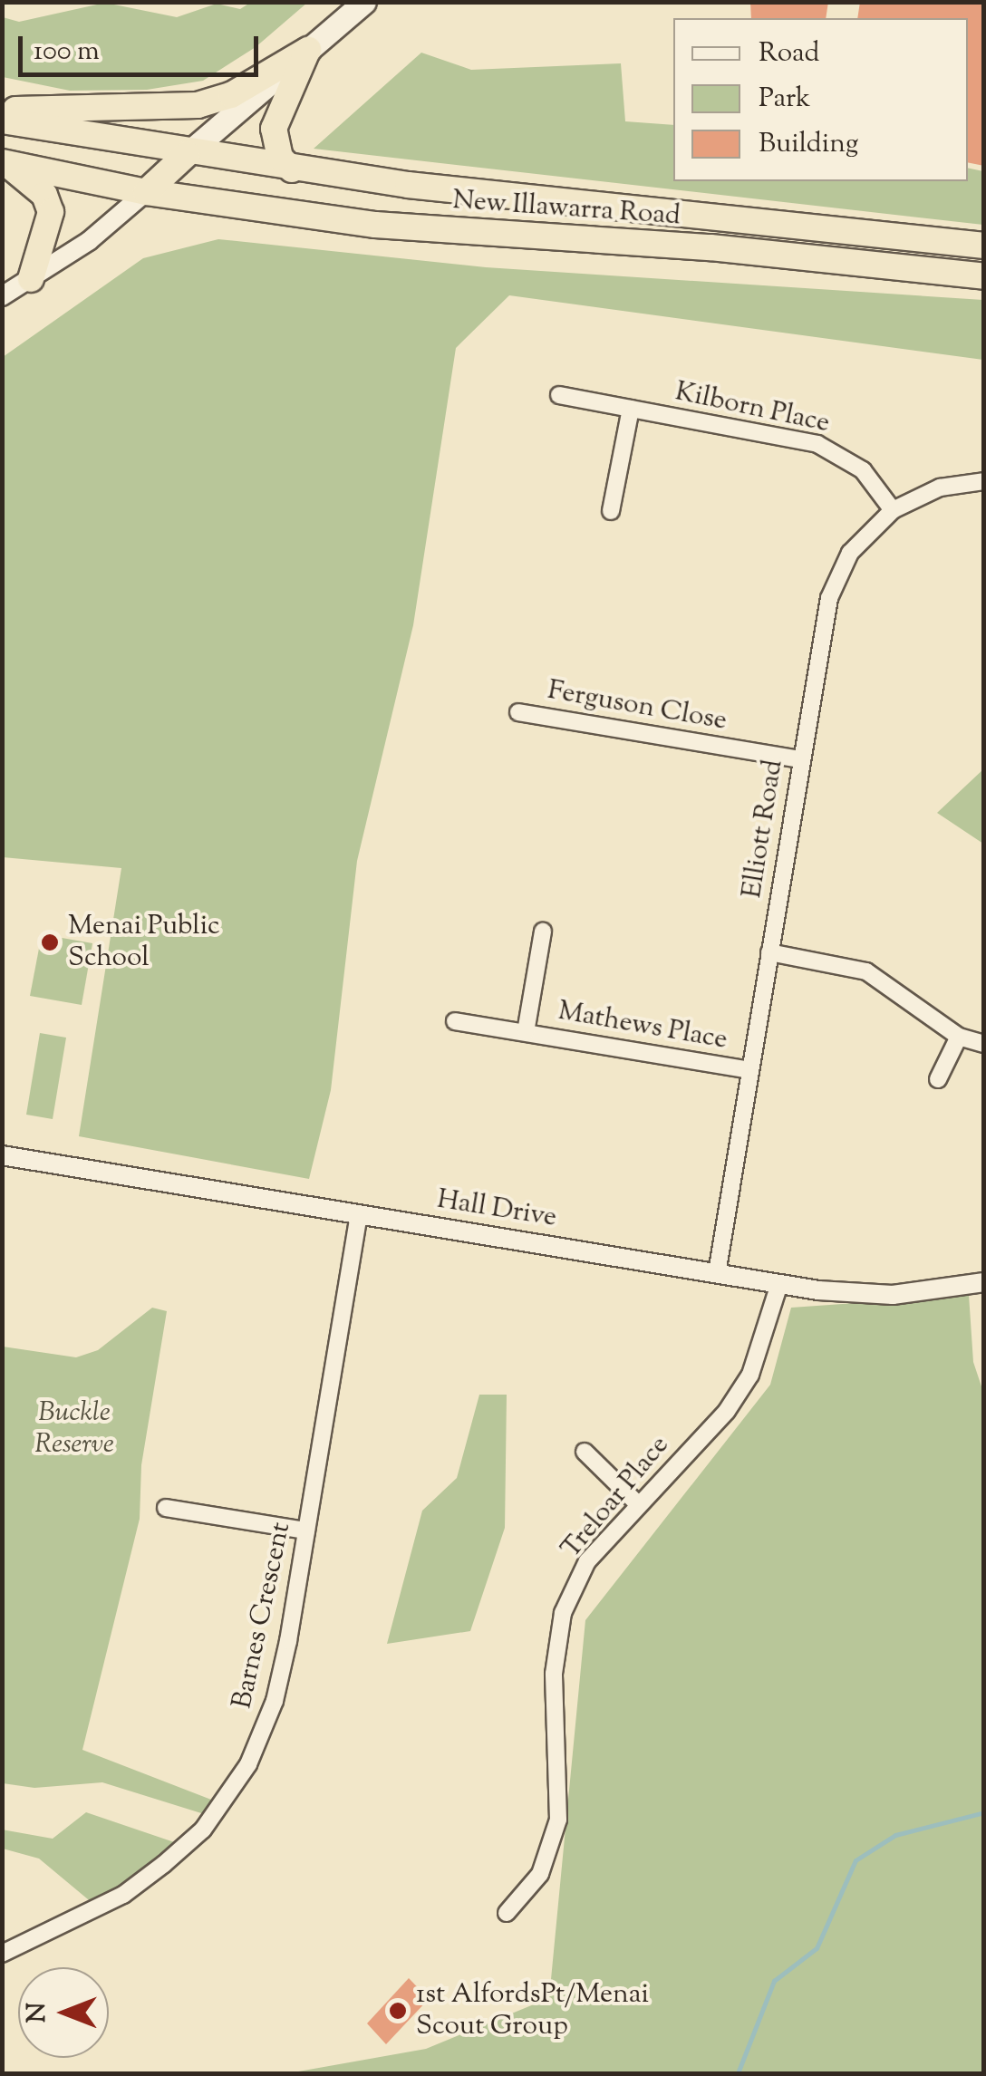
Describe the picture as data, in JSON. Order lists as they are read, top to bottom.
{
  "streets": {
    "highway": ["New Illawarra Road"],
    "street": [
      "Kilborn Place",
      "Ferguson Close",
      "Elliott Road",
      "Mathews Place",
      "Hall Drive",
      "Treloar Place",
      "Barnes Crescent"
    ]
  },
  "crossings": [
    ["Kilborn Place", "Elliott Road"],
    ["Ferguson Close", "Elliott Road"],
    ["Elliott Road", "Mathews Place"],
    ["Elliott Road", "Hall Drive"],
    ["Hall Drive", "Treloar Place"],
    ["Hall Drive", "Barnes Crescent"]
  ],
  "parks": ["Buckle Reserve"],
  "places": ["Menai Public School", "1st AlfordsPt/Menai Scout Group"],
  "legend": ["Road", "Park", "Building"],
  "scale_bar": "100 m",
  "north": "left"
}
